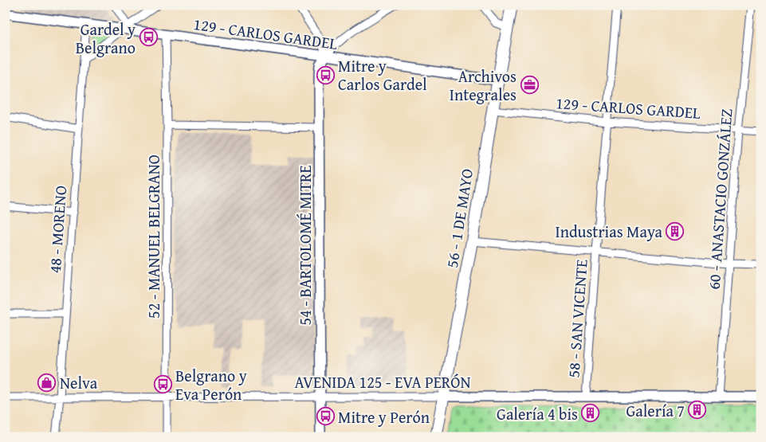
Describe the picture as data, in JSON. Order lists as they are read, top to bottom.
{
  "streets": {
    "main road": ["56 - 1 DE MAYO"],
    "street": [
      "129 - CARLOS GARDEL",
      "60 - ANASTACIO GONZÁLEZ",
      "48 - MORENO",
      "52 - MANUEL BELGRANO",
      "54 - BARTOLOMÉ MITRE",
      "58 - SAN VICENTE",
      "AVENIDA 125 - EVA PERÓN"
    ]
  },
  "crossings": [
    ["129 - CARLOS GARDEL", "60 - ANASTACIO GONZÁLEZ"],
    ["129 - CARLOS GARDEL", "56 - 1 DE MAYO"],
    ["129 - CARLOS GARDEL", "48 - MORENO"],
    ["129 - CARLOS GARDEL", "52 - MANUEL BELGRANO"],
    ["129 - CARLOS GARDEL", "54 - BARTOLOMÉ MITRE"],
    ["129 - CARLOS GARDEL", "58 - SAN VICENTE"],
    ["60 - ANASTACIO GONZÁLEZ", "AVENIDA 125 - EVA PERÓN"],
    ["56 - 1 DE MAYO", "AVENIDA 125 - EVA PERÓN"],
    ["48 - MORENO", "AVENIDA 125 - EVA PERÓN"],
    ["52 - MANUEL BELGRANO", "AVENIDA 125 - EVA PERÓN"],
    ["54 - BARTOLOMÉ MITRE", "AVENIDA 125 - EVA PERÓN"],
    ["58 - SAN VICENTE", "AVENIDA 125 - EVA PERÓN"]
  ],
  "places": {
    "bus stop": [
      "Gardel y Belgrano",
      "Mitre y Carlos Gardel",
      "Belgrano y Eva Perón",
      "Mitre y Perón"
    ],
    "office": ["Archivos Integrales"],
    "building": ["Industrias Maya", "Galería 7", "Galería 4 bis"],
    "shop": ["Nelva"]
  }
}
